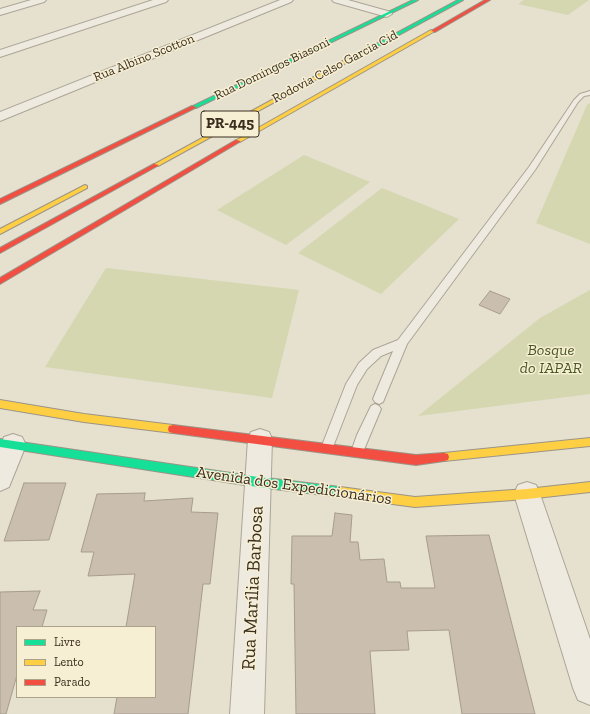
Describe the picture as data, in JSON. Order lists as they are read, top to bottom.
{
  "streets": {
    "main road": [
      "Rodovia Celso Garcia Cid",
      "Rua Domingos Biasoni",
      "PR-445",
      "Avenida dos Expedicionários"
    ],
    "street": ["Rua Albino Scotton", "Rua Marília Barbosa"]
  },
  "crossings": [
    ["Avenida dos Expedicionários", "Rua Marília Barbosa"]
  ],
  "parks": ["Bosque do IAPAR"],
  "legend": ["Livre", "Lento", "Parado"]
}
